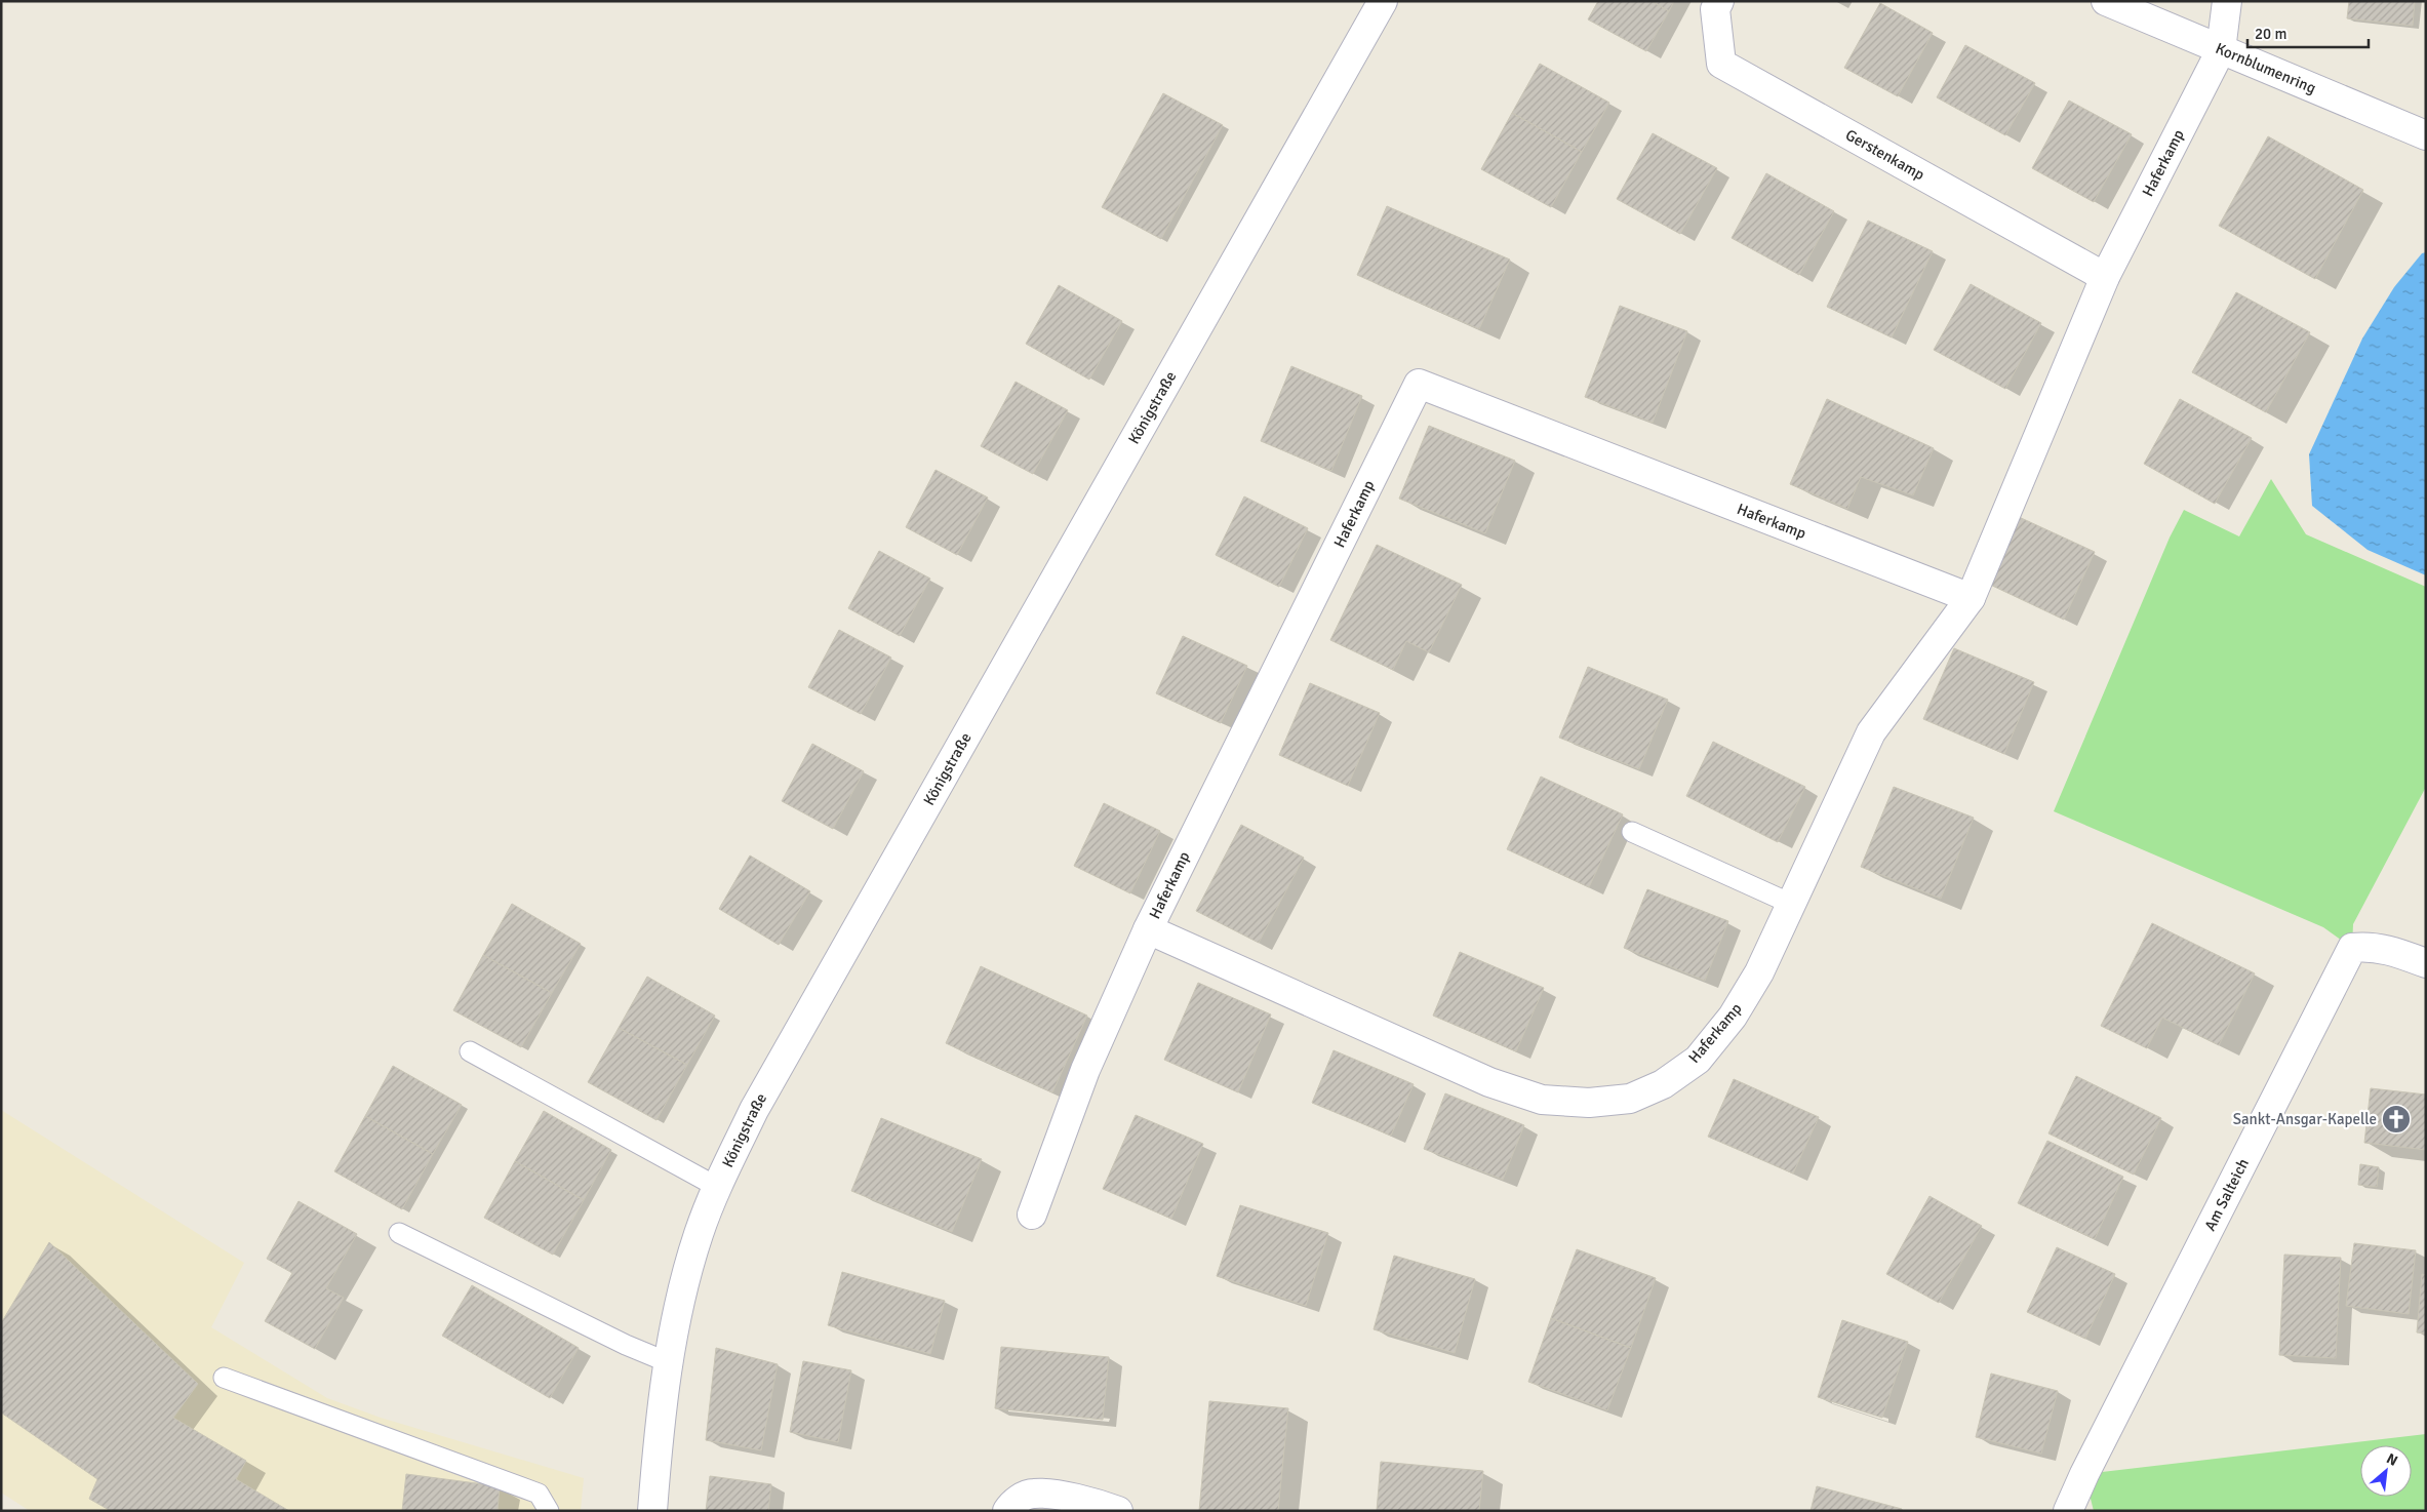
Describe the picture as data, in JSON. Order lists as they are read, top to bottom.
{
  "streets": {
    "street": [
      "Kornblumenring",
      "Gerstenkamp",
      "Haferkamp",
      "Königstraße",
      "Am Salteich"
    ]
  },
  "crossings": [
    ["Kornblumenring", "Haferkamp"],
    ["Gerstenkamp", "Haferkamp"]
  ],
  "places": {
    "church": ["Sankt-Ansgar-Kapelle"]
  },
  "scale_bar": "20 m",
  "north": "top right"
}
